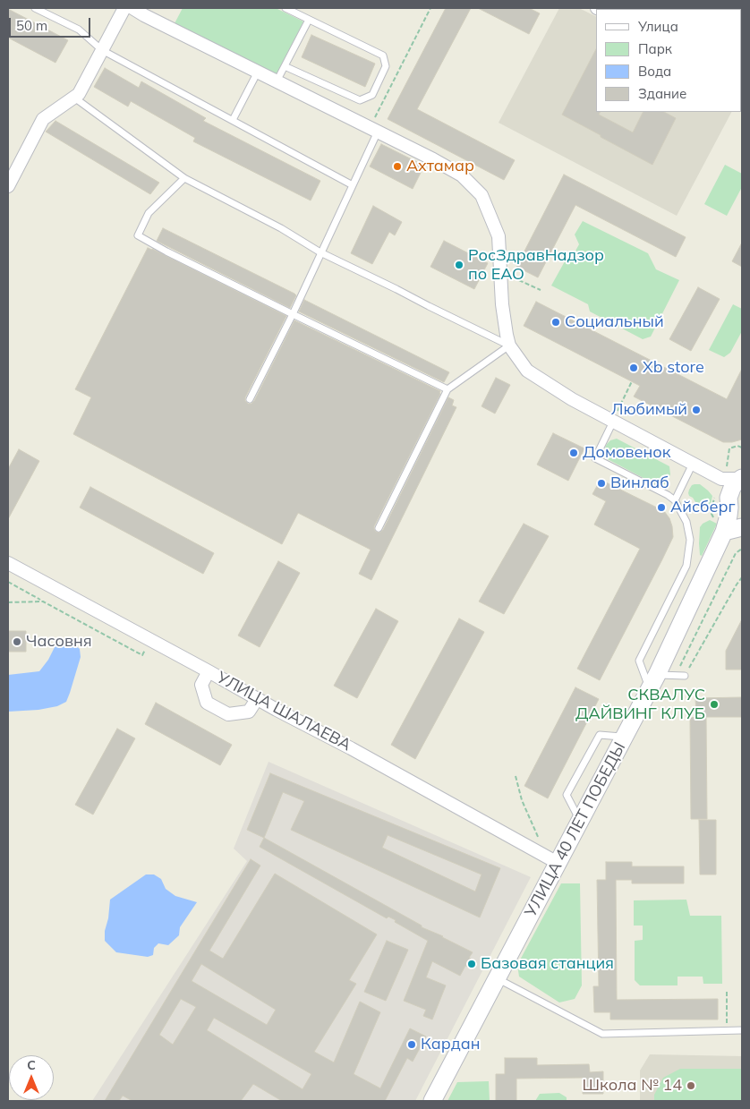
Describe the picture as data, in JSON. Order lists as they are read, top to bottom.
{
  "streets": {
    "main road": ["УЛИЦА 40 ЛЕТ ПОБЕДЫ"],
    "street": ["УЛИЦА ШАЛАЕВА"]
  },
  "crossings": [
    ["УЛИЦА ШАЛАЕВА", "УЛИЦА 40 ЛЕТ ПОБЕДЫ"]
  ],
  "places": [
    "Ахтамар",
    "РосЗдравНадзор по ЕАО",
    "Социальный",
    "Xb store",
    "Любимый",
    "Домовенок",
    "Винлаб",
    "Айсберг",
    "Часовня",
    "СКВАЛУС ДАЙВИНГ КЛУБ",
    "Базовая станция",
    "Кардан",
    "Школа № 14"
  ],
  "legend": [
    "Улица",
    "Парк",
    "Вода",
    "Здание"
  ],
  "scale_bar": "50 m",
  "north": "top"
}
